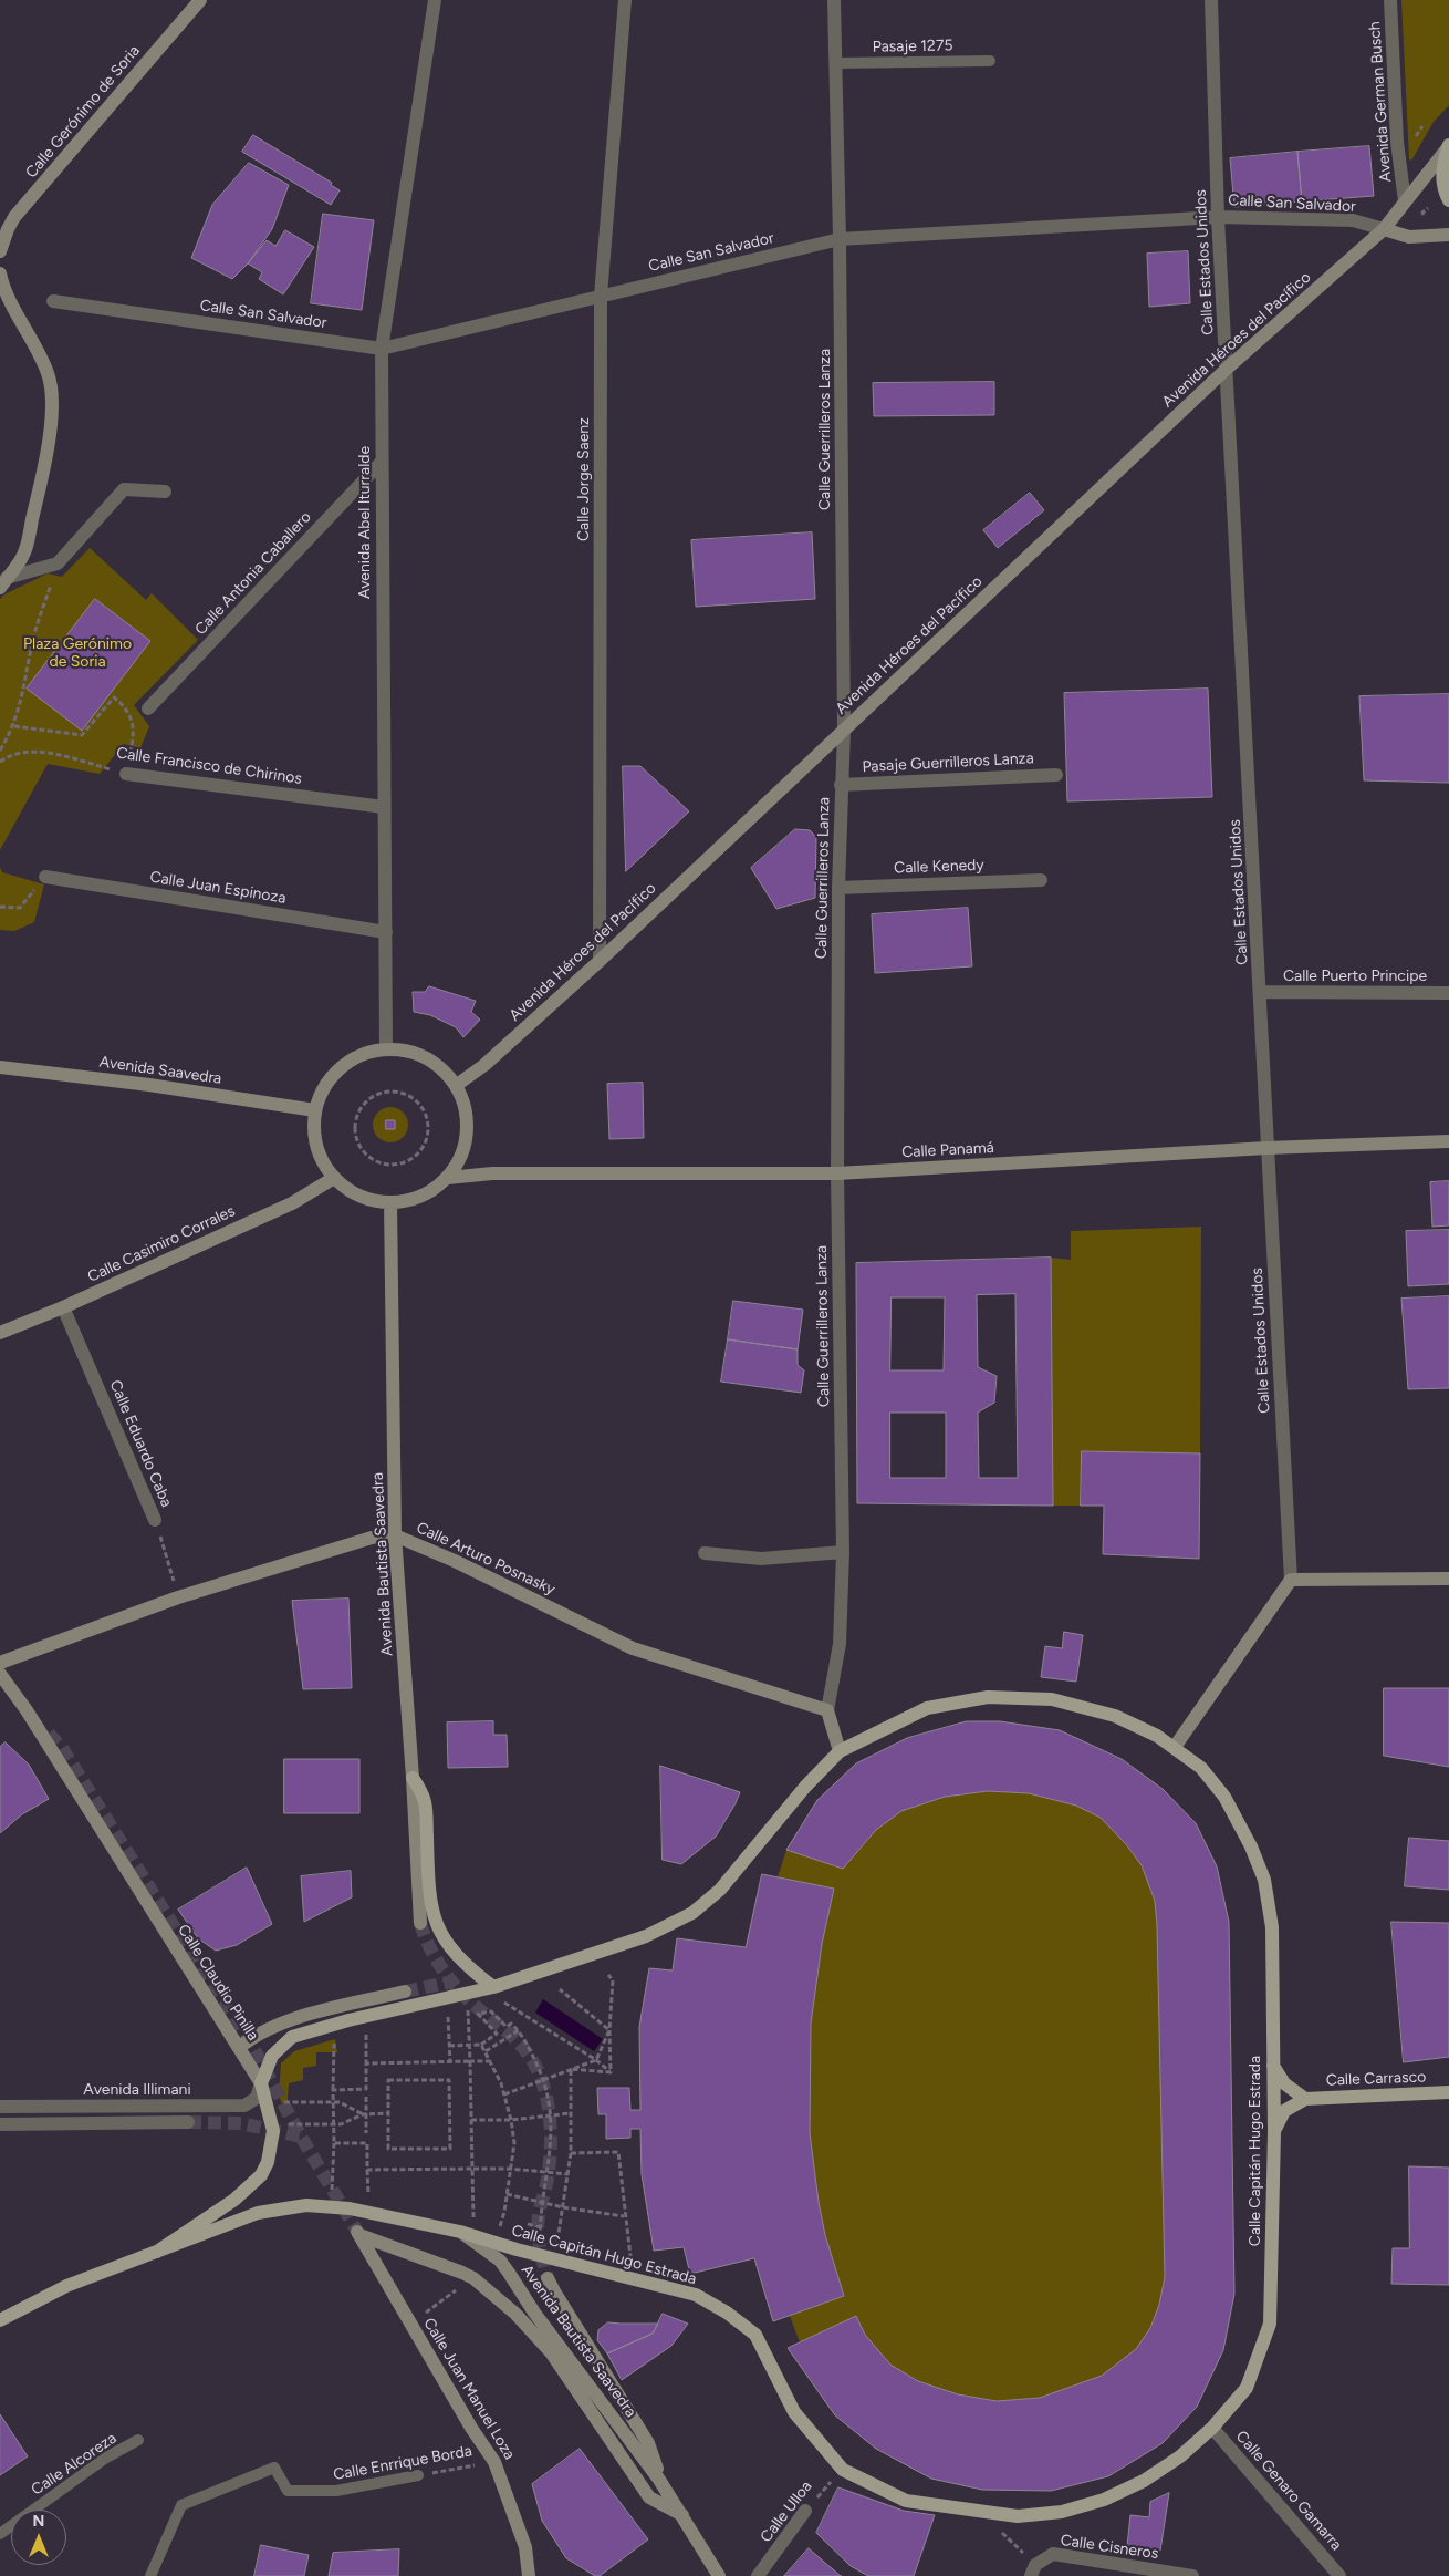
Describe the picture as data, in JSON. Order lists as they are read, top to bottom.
{
  "streets": {
    "main road": [
      "Calle Gerónimo de Soria",
      "Avenida Héroes del Pacífico",
      "Calle Guerrilleros Lanza",
      "Avenida Saavedra",
      "Calle Panamá",
      "Calle Casimiro Corrales",
      "Calle Arturo Posnasky",
      "Avenida Bautista Saavedra",
      "Calle Claudio Pinilla",
      "Calle Carrasco",
      "Calle Capitán Hugo Estrada",
      "Calle Juan Manuel Loza"
    ],
    "street": [
      "Avenida German Busch",
      "Calle San Salvador",
      "Calle Estados Unidos",
      "Calle Jorge Saenz",
      "Avenida Abel Iturralde",
      "Calle Antonia Caballero",
      "Pasaje Guerrilleros Lanza",
      "Calle Francisco de Chirinos",
      "Calle Kenedy",
      "Calle Juan Espinoza",
      "Calle Puerto Principe",
      "Calle Eduardo Caba",
      "Avenida Illimani",
      "Calle Genaro Gamarra",
      "Calle Ulloa",
      "Calle Cisneros"
    ],
    "lane": ["Pasaje 1275", "Calle Enrrique Borda", "Calle Alcoreza"]
  },
  "crossings": [
    ["Pasaje 1275", "Calle Guerrilleros Lanza"],
    ["Avenida German Busch", "Avenida Héroes del Pacífico"],
    ["Calle San Salvador", "Calle Estados Unidos"],
    ["Calle San Salvador", "Avenida Héroes del Pacífico"],
    ["Calle San Salvador", "Calle Guerrilleros Lanza"],
    ["Calle San Salvador", "Calle Jorge Saenz"],
    ["Calle San Salvador", "Avenida Abel Iturralde"],
    ["Calle Estados Unidos", "Avenida Héroes del Pacífico"],
    ["Calle Estados Unidos", "Calle Puerto Principe"],
    ["Calle Estados Unidos", "Calle Panamá"],
    ["Avenida Héroes del Pacífico", "Calle Guerrilleros Lanza"],
    ["Avenida Héroes del Pacífico", "Calle Jorge Saenz"],
    ["Calle Guerrilleros Lanza", "Pasaje Guerrilleros Lanza"],
    ["Calle Guerrilleros Lanza", "Calle Kenedy"],
    ["Calle Guerrilleros Lanza", "Calle Panamá"],
    ["Calle Guerrilleros Lanza", "Calle Arturo Posnasky"],
    ["Calle Guerrilleros Lanza", "Calle Capitán Hugo Estrada"],
    ["Avenida Abel Iturralde", "Calle Antonia Caballero"],
    ["Avenida Abel Iturralde", "Calle Francisco de Chirinos"],
    ["Avenida Abel Iturralde", "Calle Juan Espinoza"],
    ["Calle Casimiro Corrales", "Calle Eduardo Caba"],
    ["Calle Eduardo Caba", "Calle Arturo Posnasky"],
    ["Calle Arturo Posnasky", "Avenida Bautista Saavedra"],
    ["Avenida Bautista Saavedra", "Calle Capitán Hugo Estrada"],
    ["Avenida Bautista Saavedra", "Calle Juan Manuel Loza"],
    ["Calle Claudio Pinilla", "Avenida Illimani"],
    ["Calle Claudio Pinilla", "Calle Capitán Hugo Estrada"],
    ["Avenida Illimani", "Calle Capitán Hugo Estrada"],
    ["Calle Capitán Hugo Estrada", "Calle Genaro Gamarra"],
    ["Calle Capitán Hugo Estrada", "Calle Ulloa"],
    ["Calle Juan Manuel Loza", "Calle Enrrique Borda"]
  ],
  "parks": ["Plaza Gerónimo de Soria"],
  "north": "top"
}
